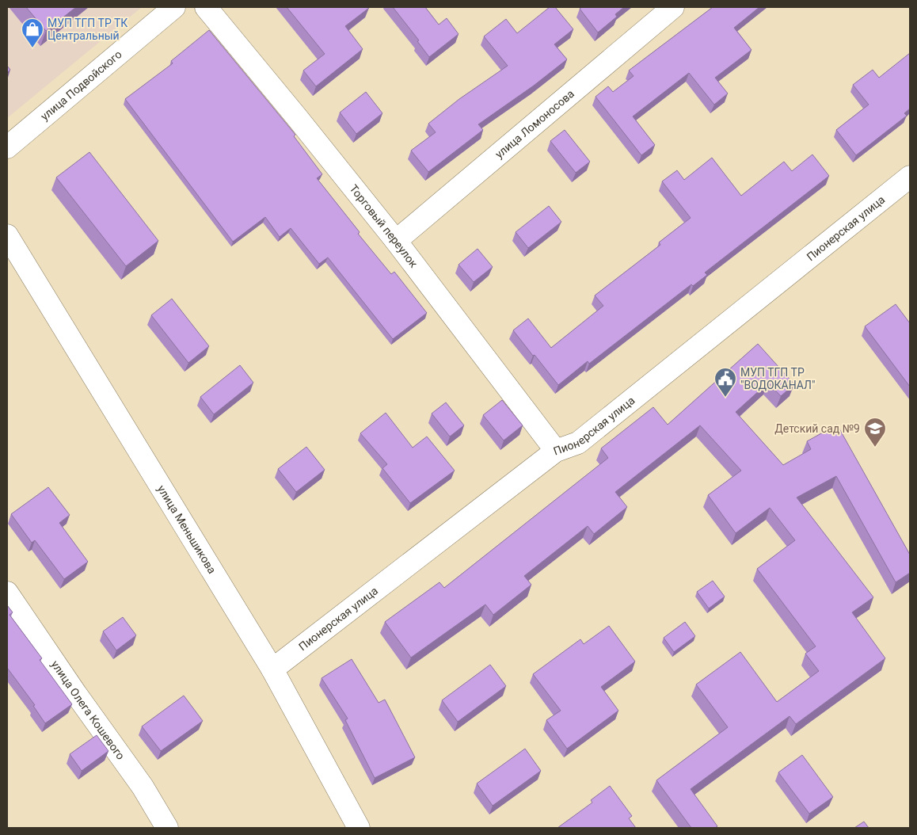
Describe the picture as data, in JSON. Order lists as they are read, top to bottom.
{
  "streets": {
    "street": [
      "улица Подвойского",
      "улица Ломоносова",
      "Торговый переулок",
      "Пионерская улица",
      "улица Меньшикова",
      "улица Олега Кошевого"
    ]
  },
  "crossings": [
    ["улица Ломоносова", "Торговый переулок"],
    ["Торговый переулок", "Пионерская улица"],
    ["Пионерская улица", "улица Меньшикова"]
  ],
  "places": {
    "shop": ["МУП ТГП ТР ТК Центральный"],
    "public building": ["МУП ТГП ТР \"ВОДОКАНАЛ\""],
    "school or university": ["Детский сад №9"]
  }
}
